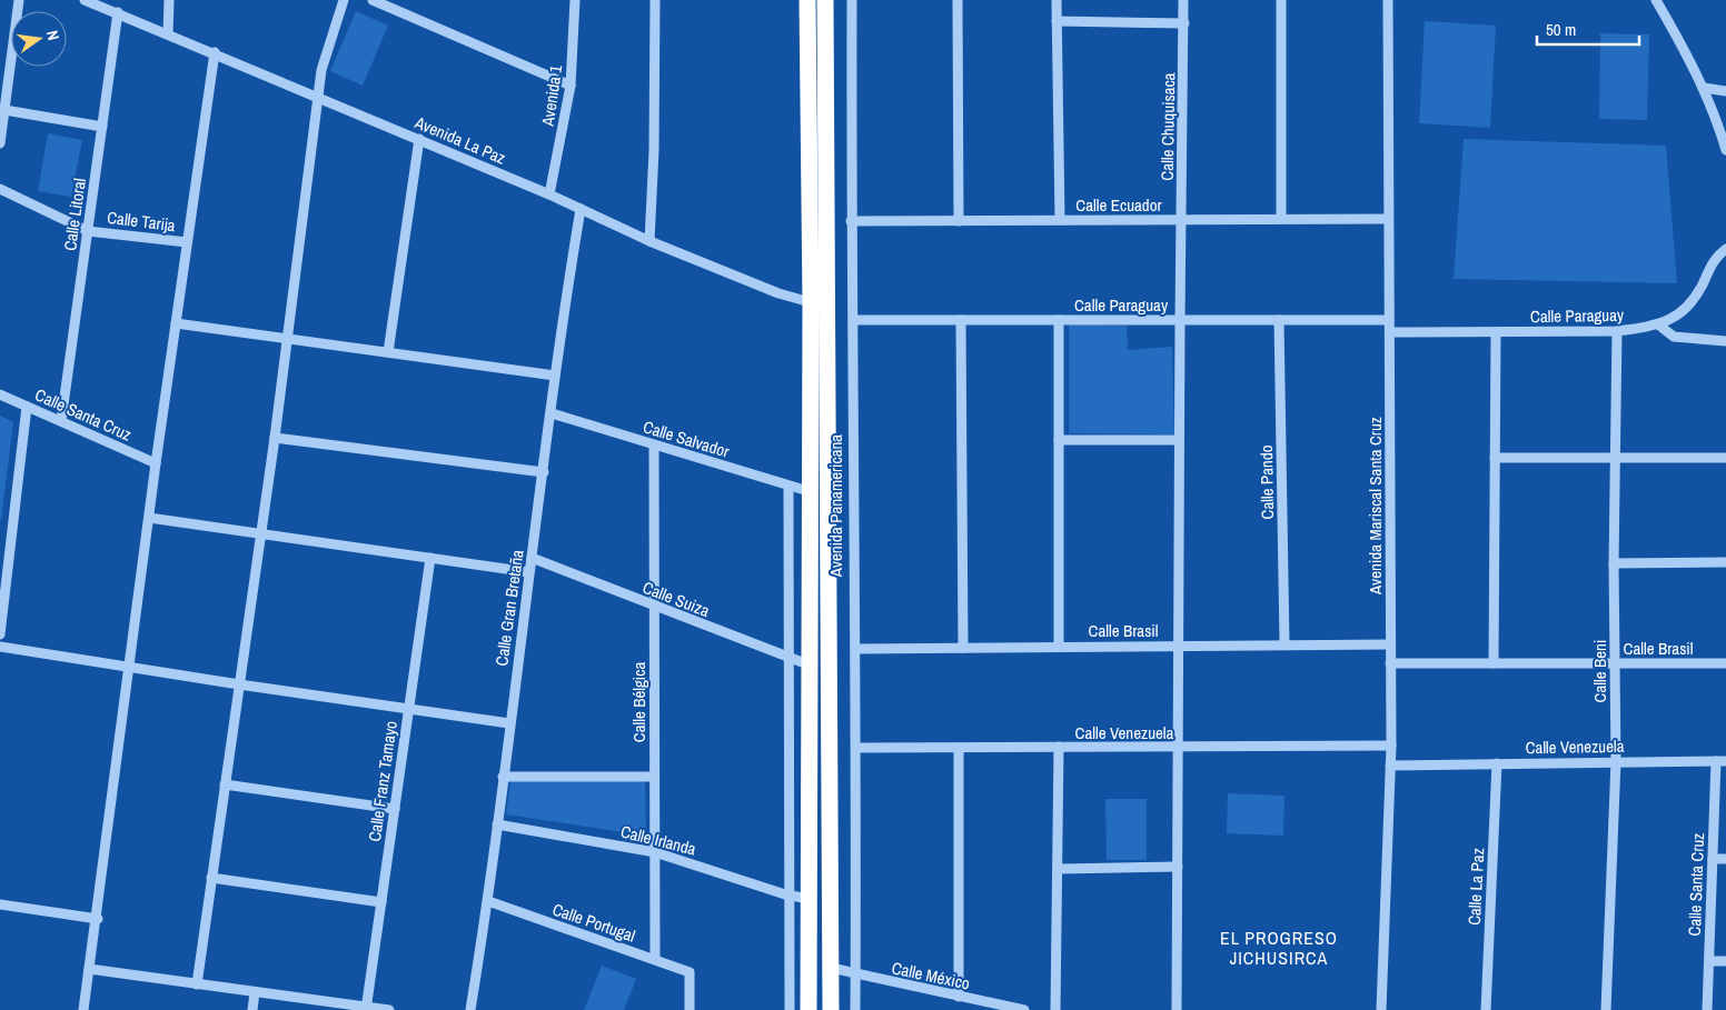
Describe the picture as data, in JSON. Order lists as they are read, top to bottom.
{
  "streets": {
    "highway": ["Avenida Panamericana"],
    "street": [
      "Avenida 1",
      "Calle Chuquisaca",
      "Avenida La Paz",
      "Calle Ecuador",
      "Calle Litoral",
      "Calle Tarija",
      "Calle Paraguay",
      "Calle Santa Cruz",
      "Calle Salvador",
      "Calle Pando",
      "Avenida Mariscal Santa Cruz",
      "Calle Suiza",
      "Calle Gran Bretaña",
      "Calle Brasil",
      "Calle Beni",
      "Calle Bélgica",
      "Calle Venezuela",
      "Calle Franz Tamayo",
      "Calle Irlanda",
      "Calle La Paz",
      "Calle Portugal",
      "Calle México"
    ]
  },
  "crossings": [
    ["Avenida 1", "Avenida La Paz"],
    ["Calle Chuquisaca", "Calle Ecuador"],
    ["Calle Chuquisaca", "Calle Paraguay"],
    ["Calle Chuquisaca", "Calle Brasil"],
    ["Calle Chuquisaca", "Calle Venezuela"],
    ["Avenida La Paz", "Calle Litoral"],
    ["Avenida La Paz", "Avenida Panamericana"],
    ["Avenida La Paz", "Calle Gran Bretaña"],
    ["Calle Ecuador", "Avenida Panamericana"],
    ["Calle Ecuador", "Avenida Mariscal Santa Cruz"],
    ["Calle Litoral", "Calle Tarija"],
    ["Calle Litoral", "Calle Santa Cruz"],
    ["Calle Paraguay", "Calle Pando"],
    ["Calle Paraguay", "Avenida Panamericana"],
    ["Calle Paraguay", "Avenida Mariscal Santa Cruz"],
    ["Calle Paraguay", "Calle Beni"],
    ["Calle Santa Cruz", "Calle Venezuela"],
    ["Calle Salvador", "Avenida Panamericana"],
    ["Calle Salvador", "Calle Gran Bretaña"],
    ["Calle Salvador", "Calle Bélgica"],
    ["Calle Pando", "Calle Brasil"],
    ["Avenida Panamericana", "Calle Suiza"],
    ["Avenida Panamericana", "Calle Brasil"],
    ["Avenida Panamericana", "Calle Venezuela"],
    ["Avenida Panamericana", "Calle Irlanda"],
    ["Avenida Panamericana", "Calle México"],
    ["Avenida Mariscal Santa Cruz", "Calle Brasil"],
    ["Avenida Mariscal Santa Cruz", "Calle Venezuela"],
    ["Calle Suiza", "Calle Gran Bretaña"],
    ["Calle Suiza", "Calle Bélgica"],
    ["Calle Gran Bretaña", "Calle Irlanda"],
    ["Calle Gran Bretaña", "Calle Portugal"],
    ["Calle Brasil", "Calle Beni"],
    ["Calle Beni", "Calle Venezuela"],
    ["Calle Bélgica", "Calle Irlanda"],
    ["Calle Bélgica", "Calle Portugal"],
    ["Calle Venezuela", "Calle La Paz"]
  ],
  "districts": ["EL PROGRESO JICHUSIRCA"],
  "scale_bar": "50 m",
  "north": "right"
}
